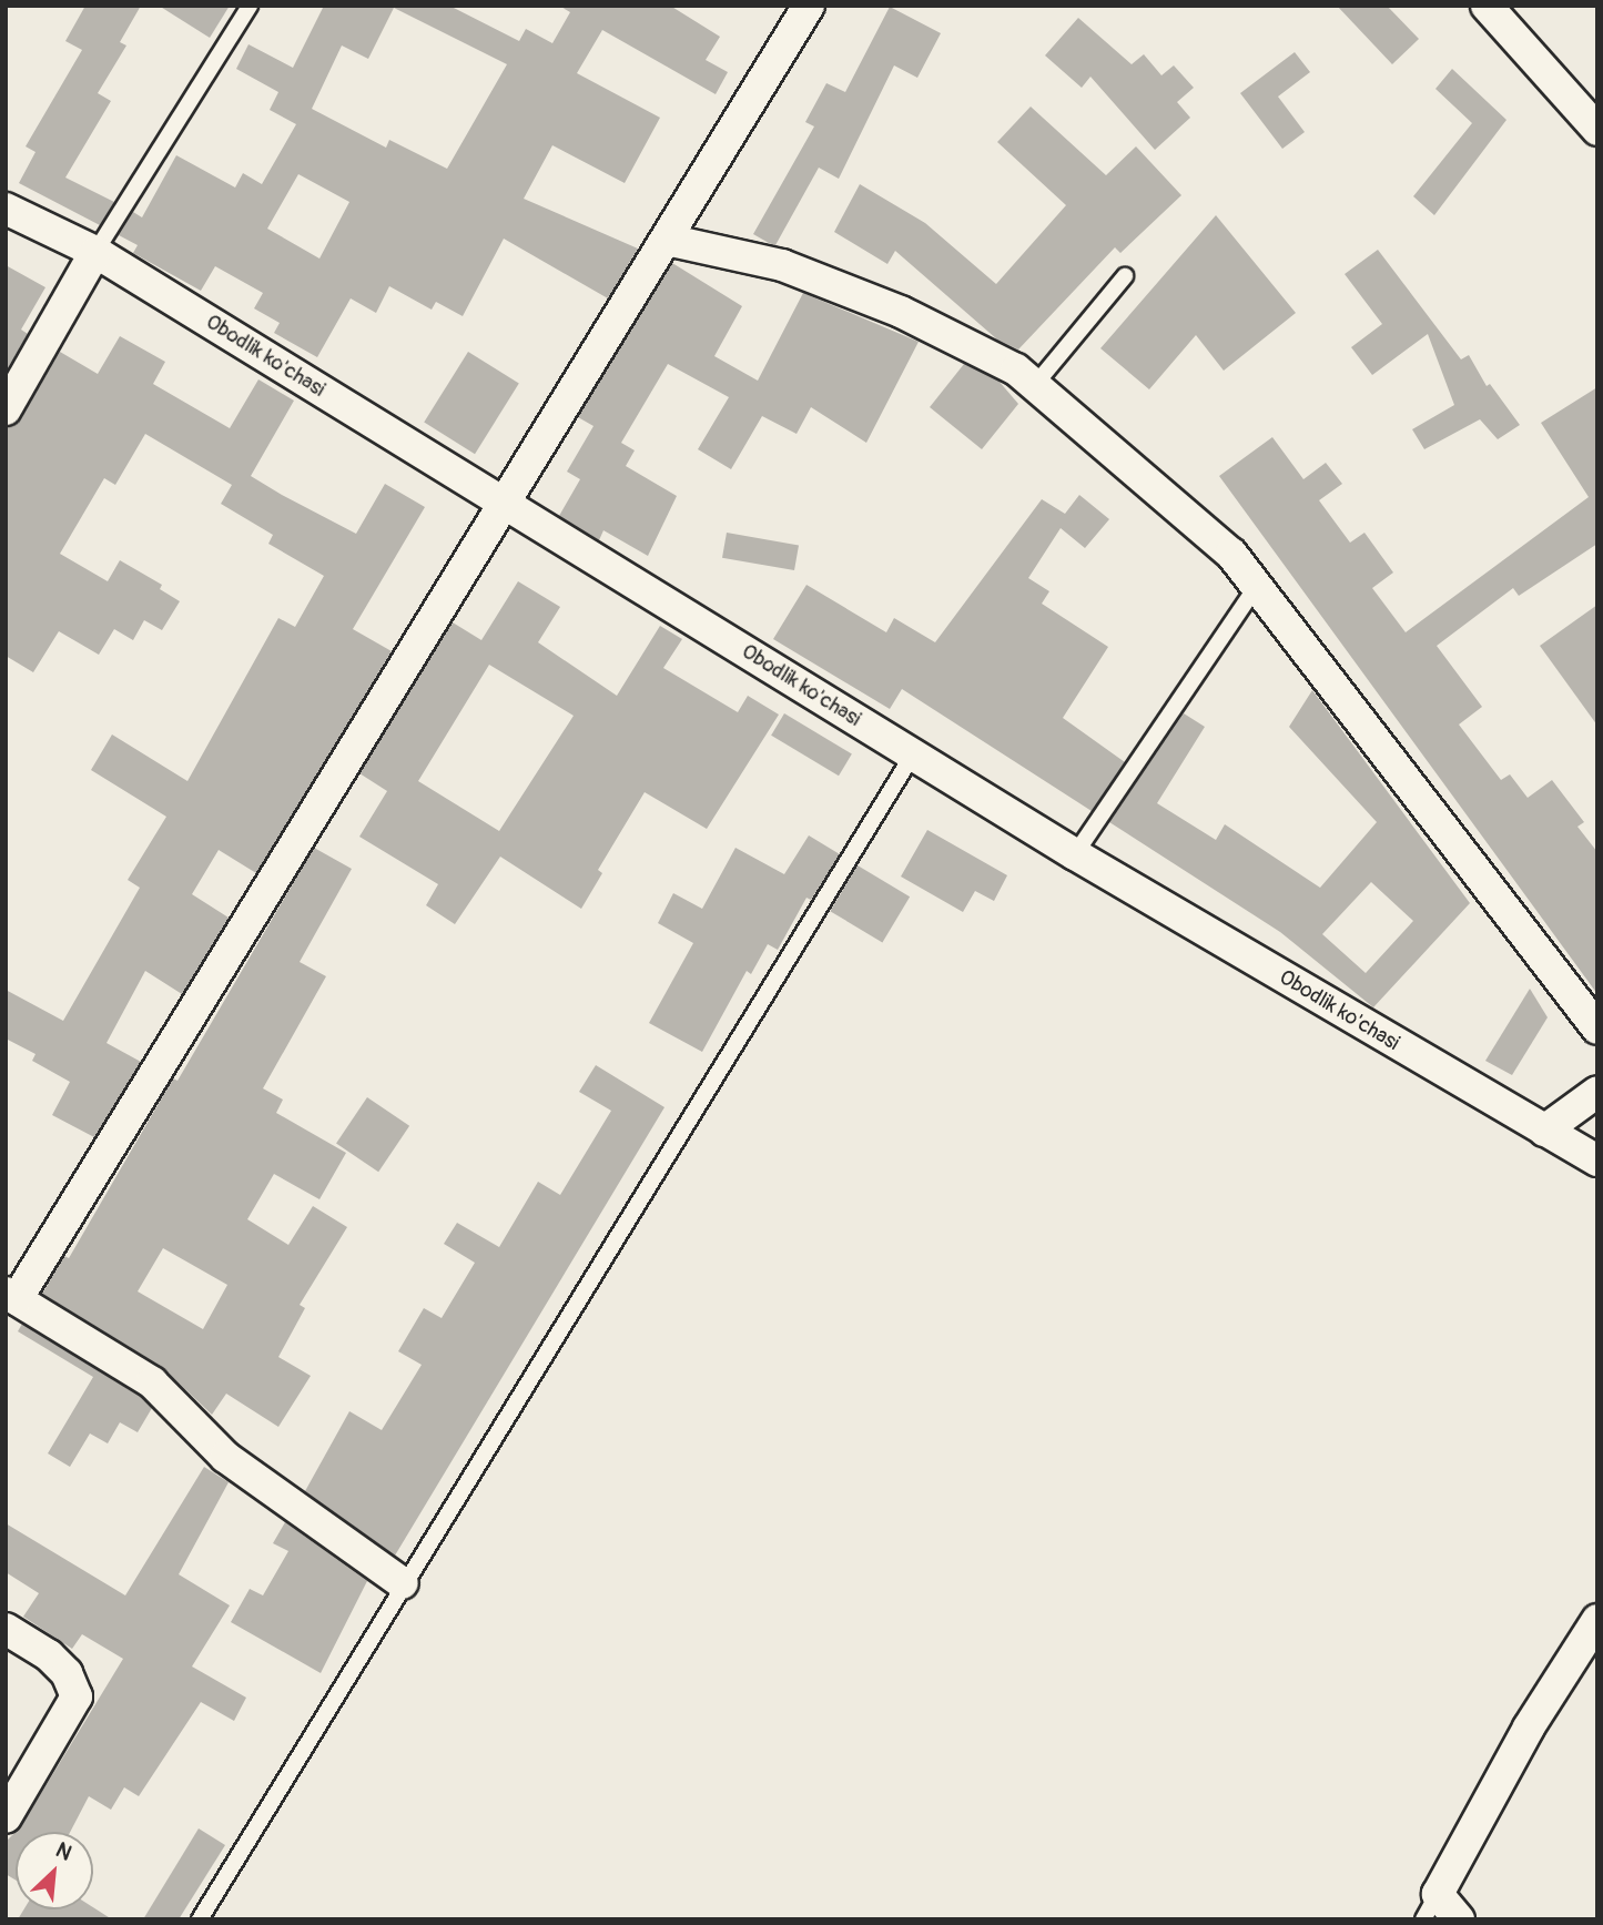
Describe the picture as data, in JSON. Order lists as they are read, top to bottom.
{
  "streets": {
    "street": ["Obodlik ko'chasi"]
  },
  "north": "top right"
}
